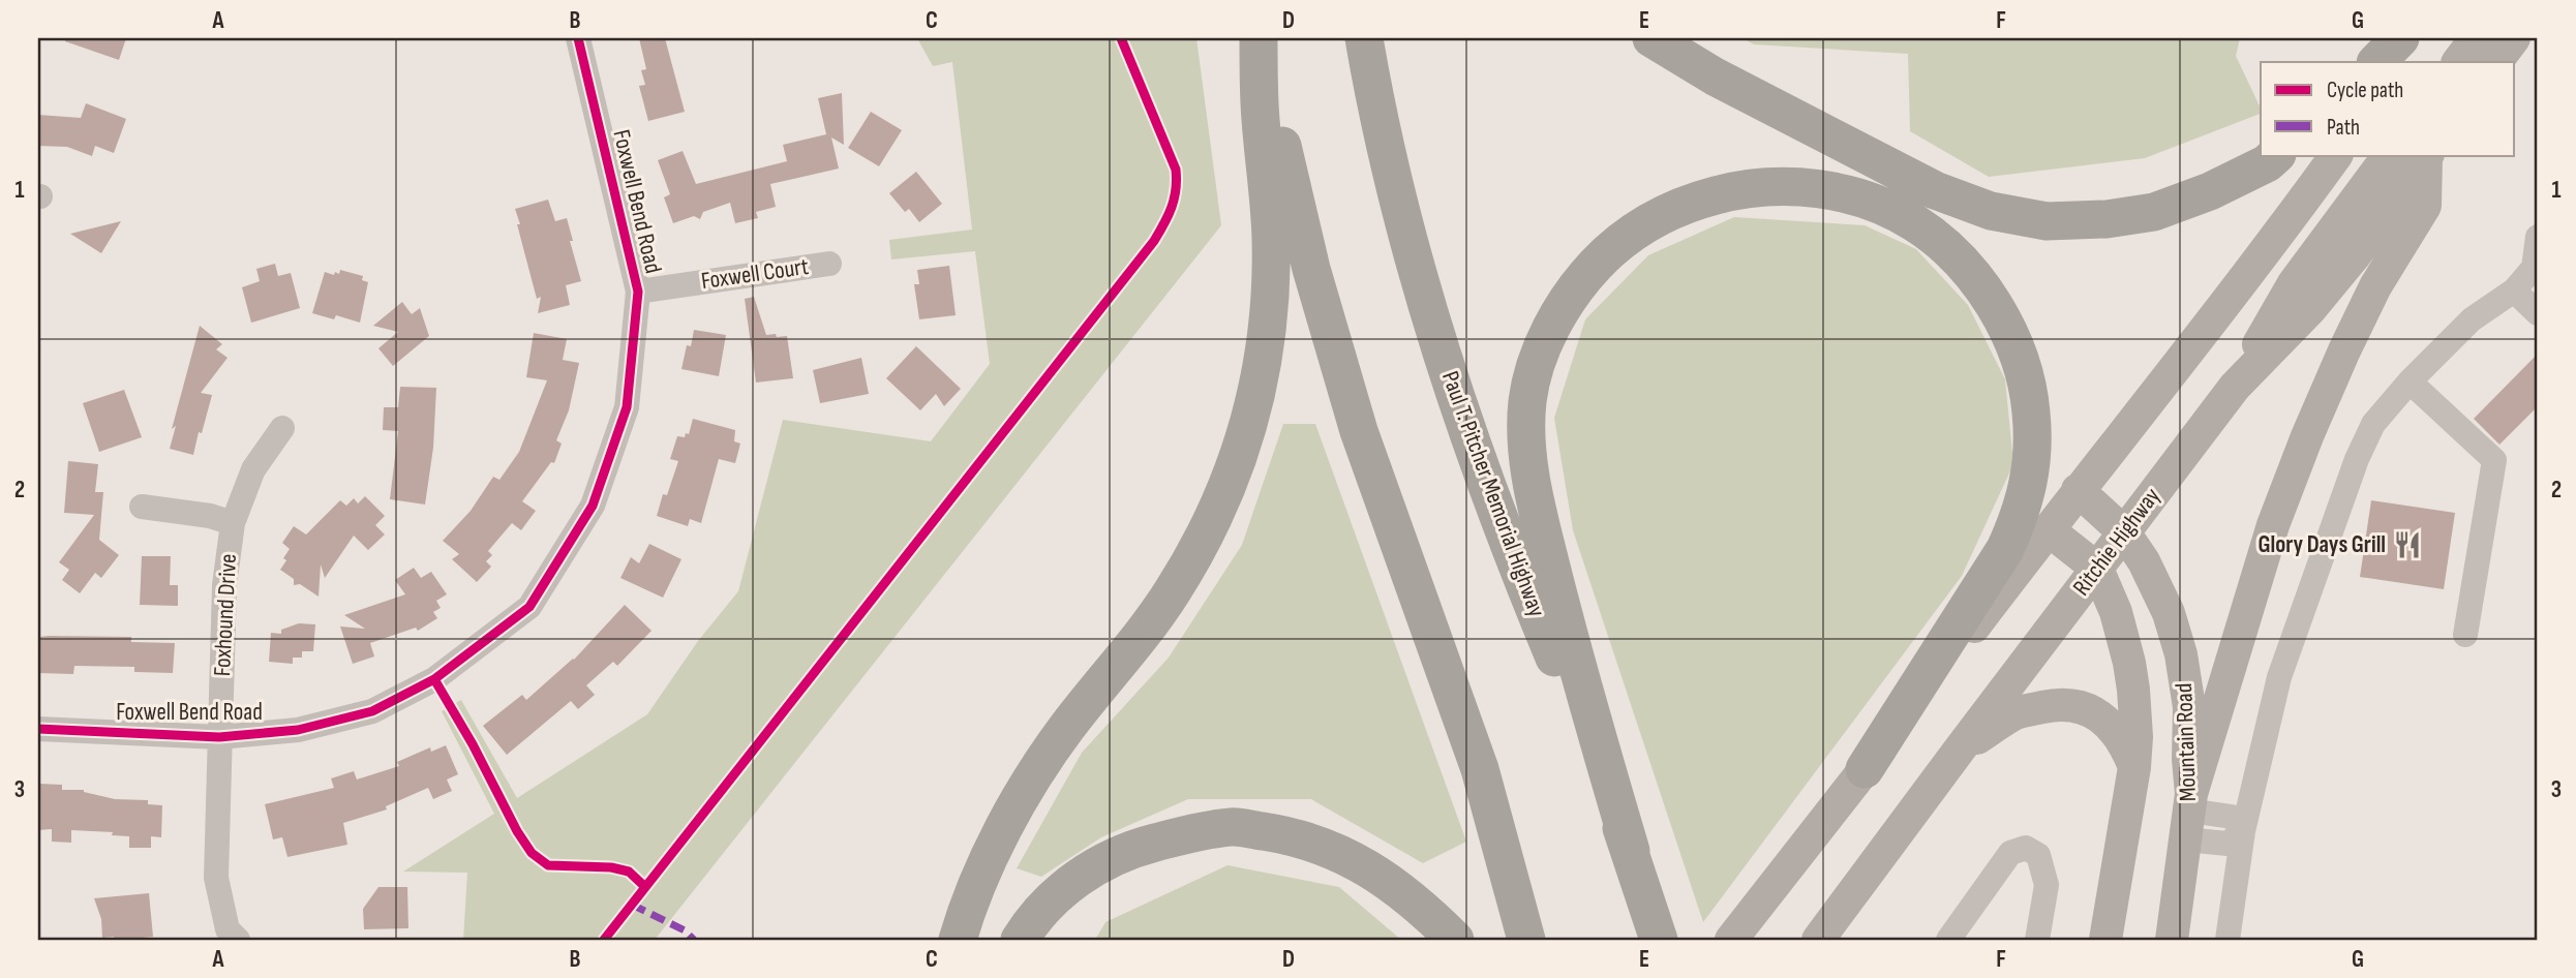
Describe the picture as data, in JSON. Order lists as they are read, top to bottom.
{
  "streets": {
    "highway": ["Paul T. Pitcher Memorial Highway"],
    "main road": ["Ritchie Highway", "Mountain Road"],
    "street": ["Foxwell Bend Road", "Foxwell Court", "Foxhound Drive"]
  },
  "crossings": [
    ["Foxwell Bend Road", "Foxwell Court"],
    ["Foxwell Bend Road", "Foxhound Drive"],
    ["Ritchie Highway", "Mountain Road"]
  ],
  "places": {
    "restaurant": ["Glory Days Grill"]
  },
  "legend": ["Cycle path", "Path"],
  "grid": {
    "columns": [
      "A",
      "B",
      "C",
      "D",
      "E",
      "F",
      "G"
    ],
    "rows": ["1", "2", "3"]
  }
}
